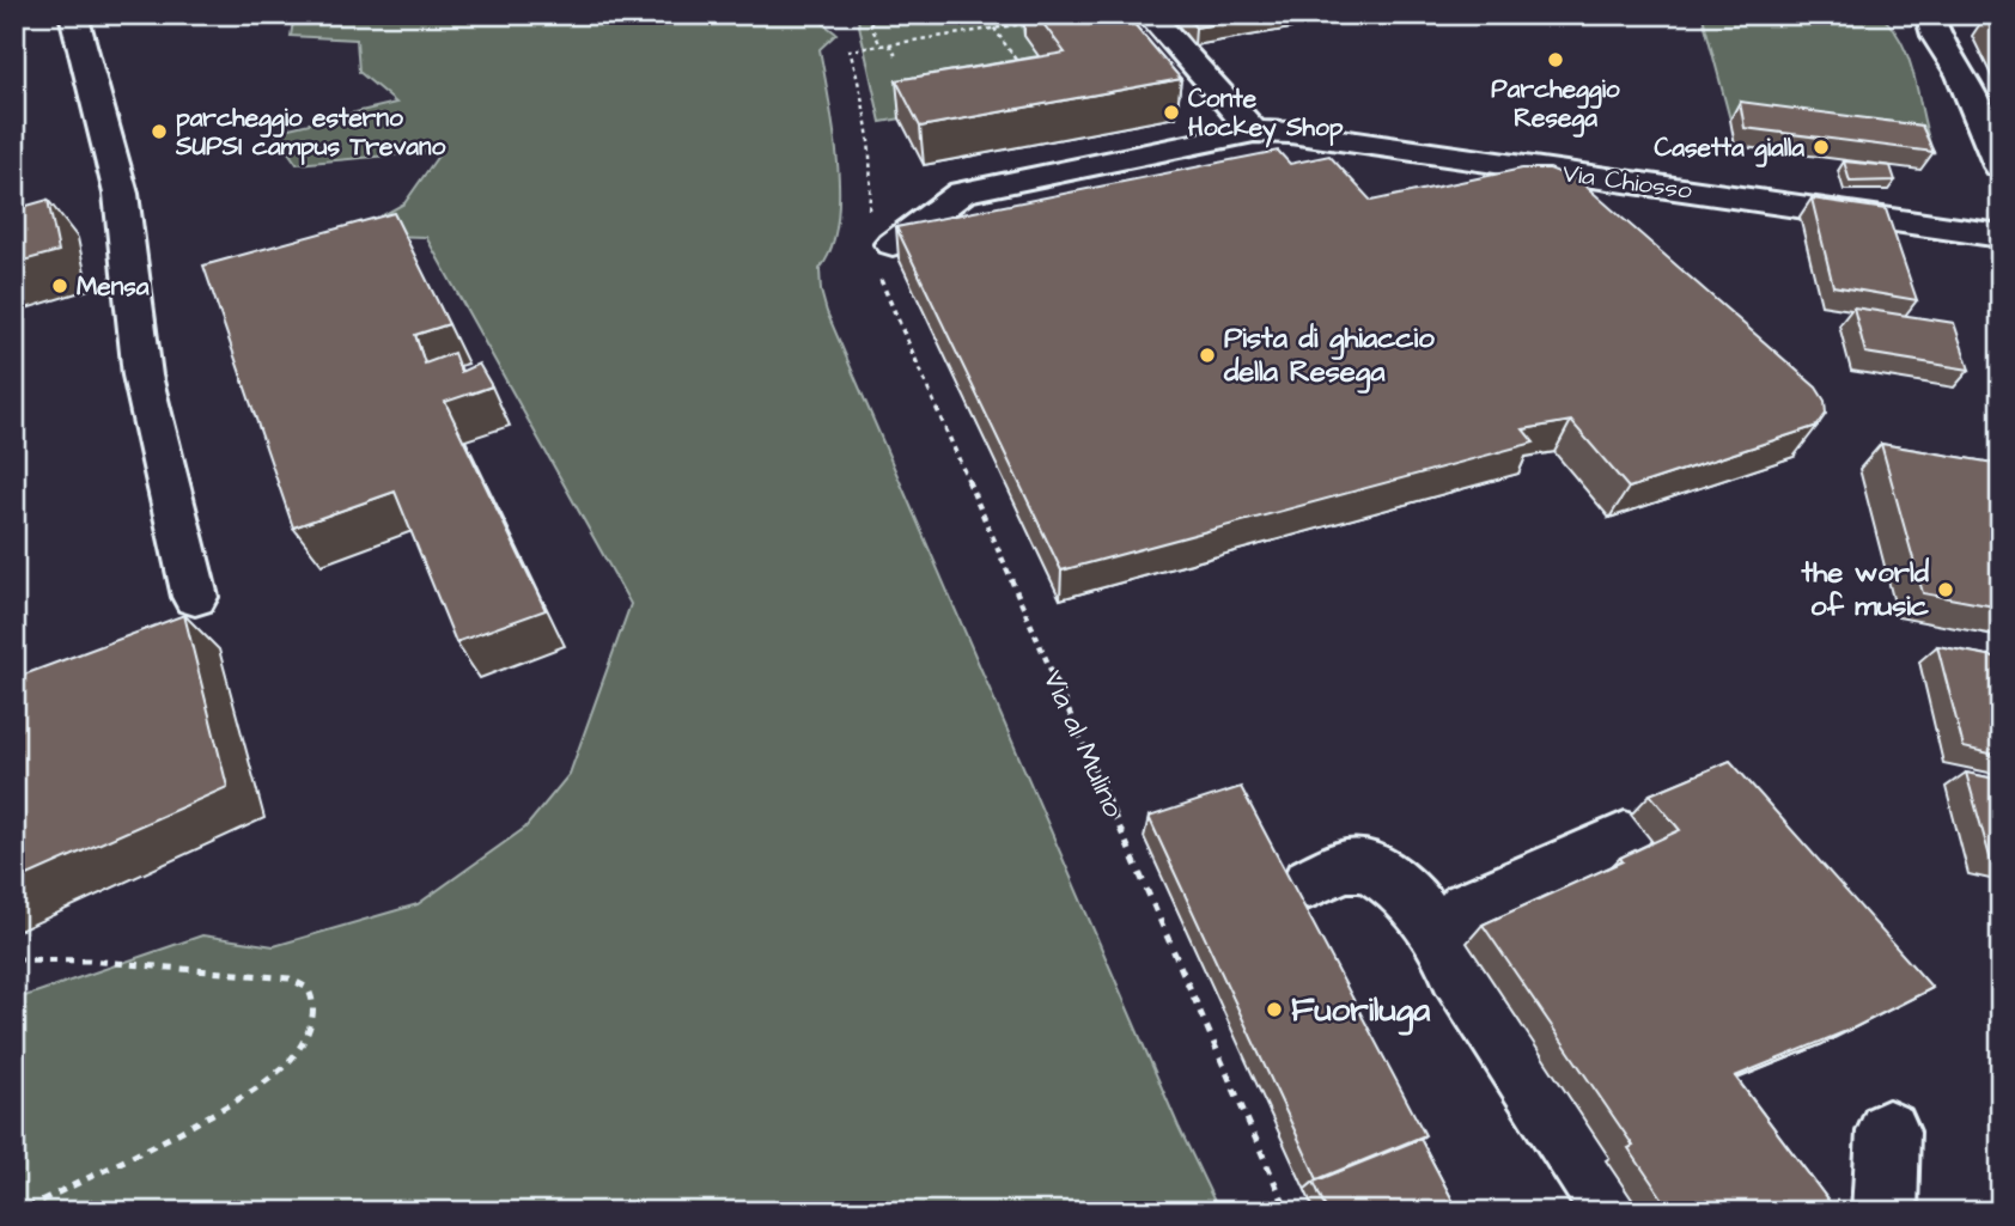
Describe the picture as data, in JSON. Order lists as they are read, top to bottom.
{
  "streets": {
    "street": ["Via Chiosso"],
    "path": ["Via al Mulino"]
  },
  "places": [
    "Parcheggio Resega",
    "Conte Hockey Shop",
    "parcheggio esterno SUPSI campus Trevano",
    "Casetta gialla",
    "Mensa",
    "Pista di ghiaccio della Resega",
    "the world of music",
    "Fuoriluga"
  ]
}
